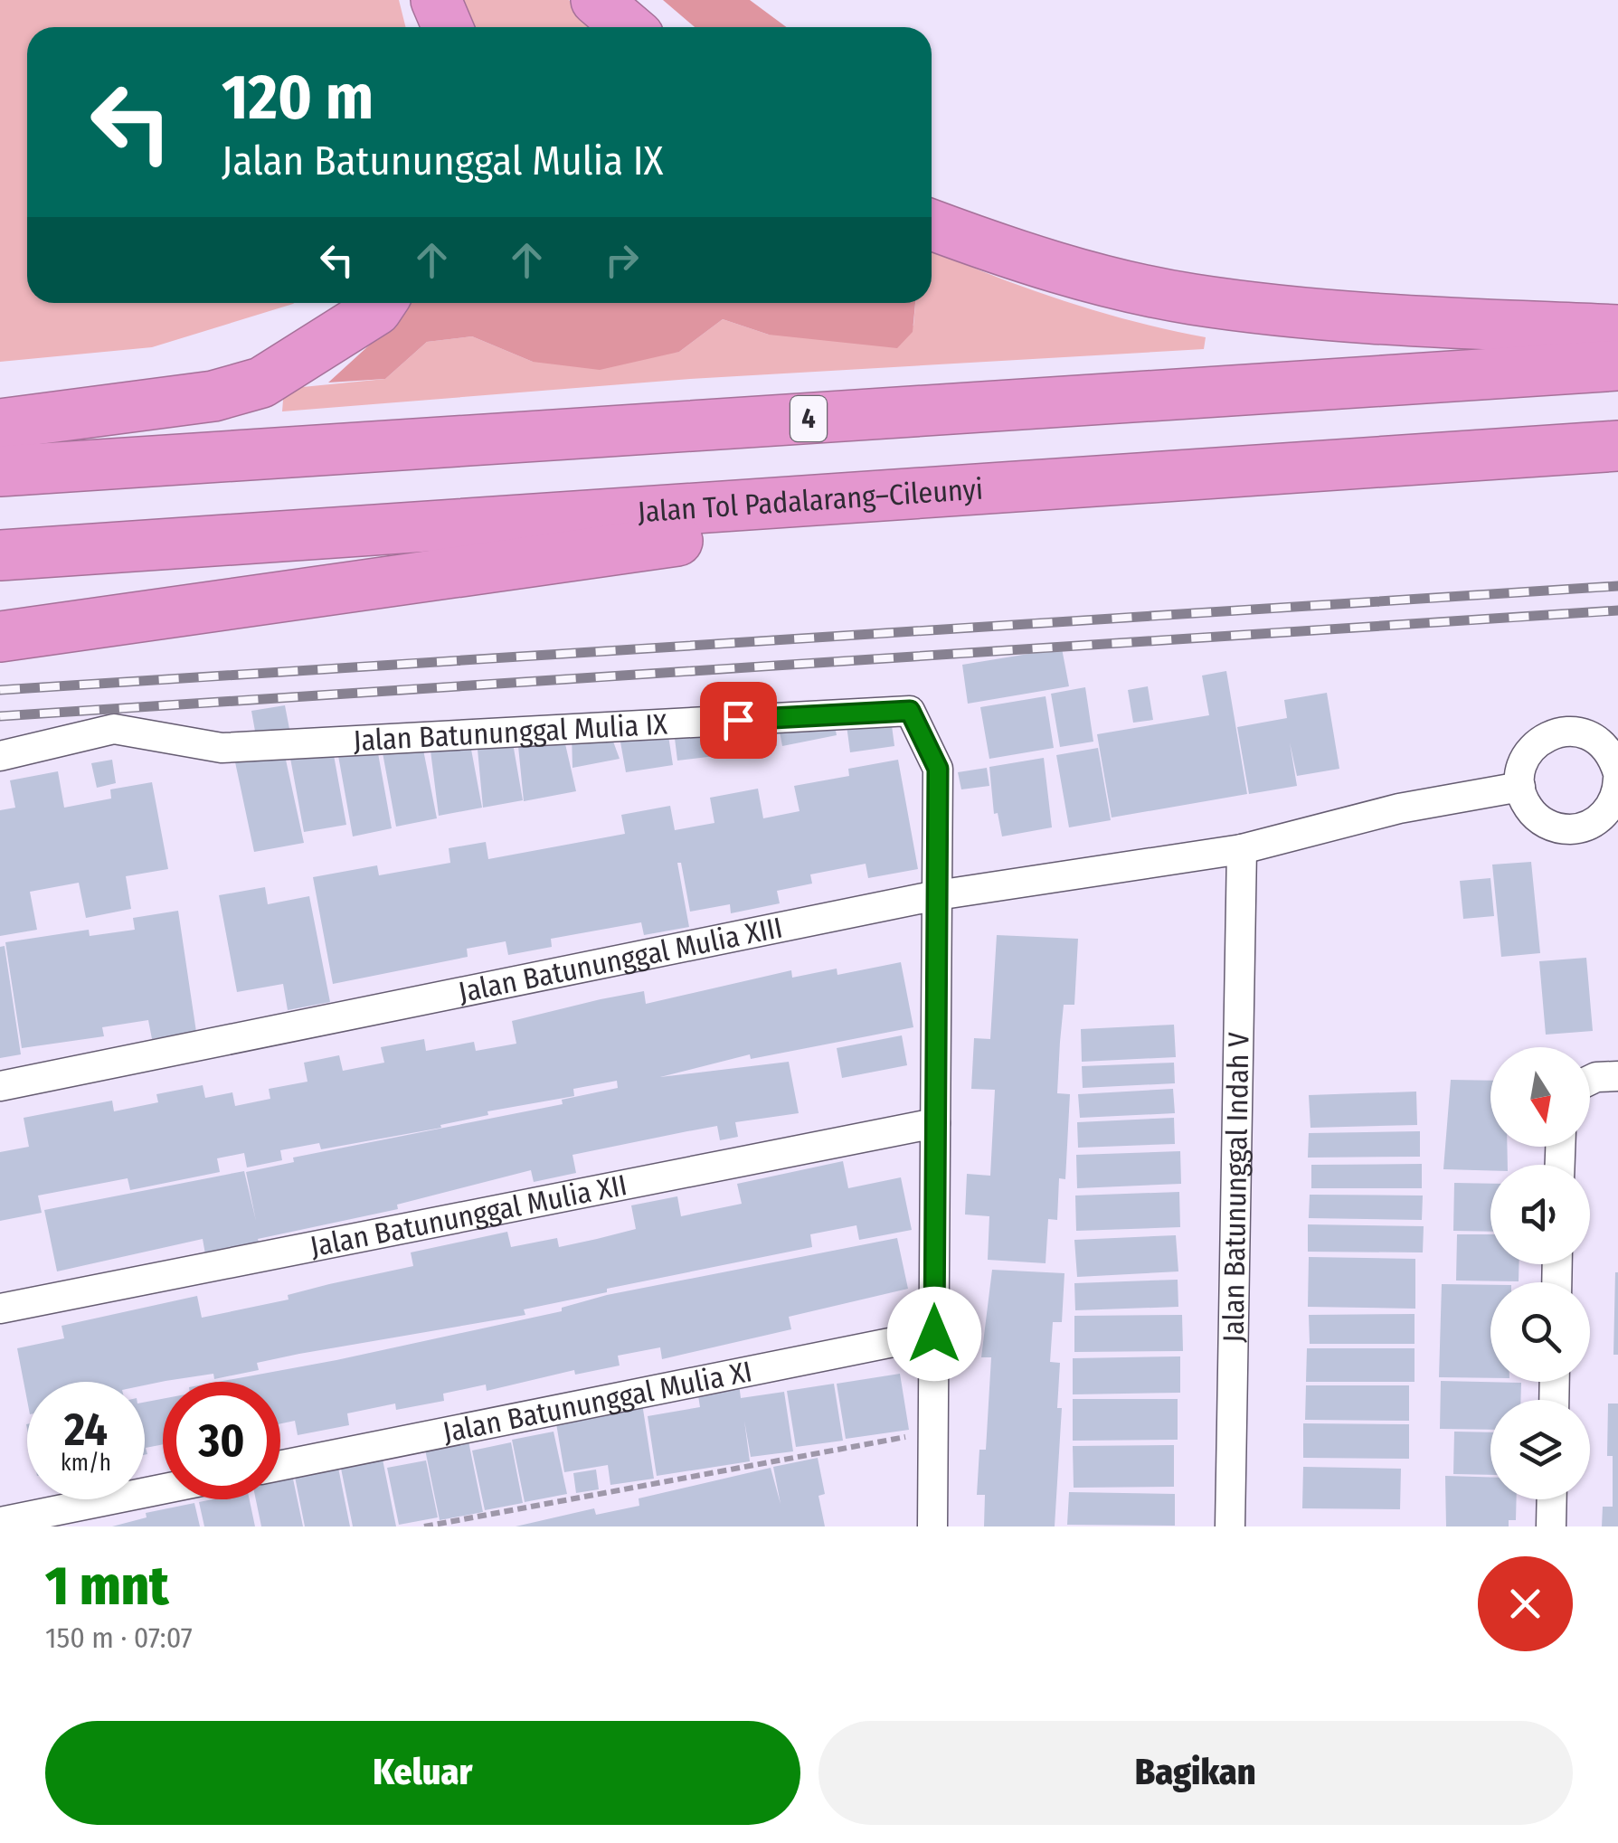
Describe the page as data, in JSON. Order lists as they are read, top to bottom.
{
  "streets": {
    "highway": ["4", "Jalan Tol Padalarang–Cileunyi"],
    "street": [
      "Jalan Batununggal Mulia IX",
      "Jalan Batununggal Mulia XIII",
      "Jalan Batununggal Indah V",
      "Jalan Batununggal Mulia XII",
      "Jalan Batununggal Mulia XI"
    ]
  },
  "crossings": [
    ["Jalan Batununggal Mulia IX", "Jalan Batununggal Mulia XIII"],
    ["Jalan Batununggal Mulia IX", "Jalan Batununggal Mulia XII"],
    ["Jalan Batununggal Mulia IX", "Jalan Batununggal Mulia XI"],
    ["Jalan Batununggal Mulia XIII", "Jalan Batununggal Indah V"]
  ],
  "north": "bottom",
  "page": {
    "turn": ["120 m", "Jalan Batununggal Mulia IX"],
    "speed": "24 km/h",
    "limit": "30",
    "heading": ["1 mnt", "150 m · 07:07"],
    "buttons": ["Keluar", "Bagikan"]
  }
}
